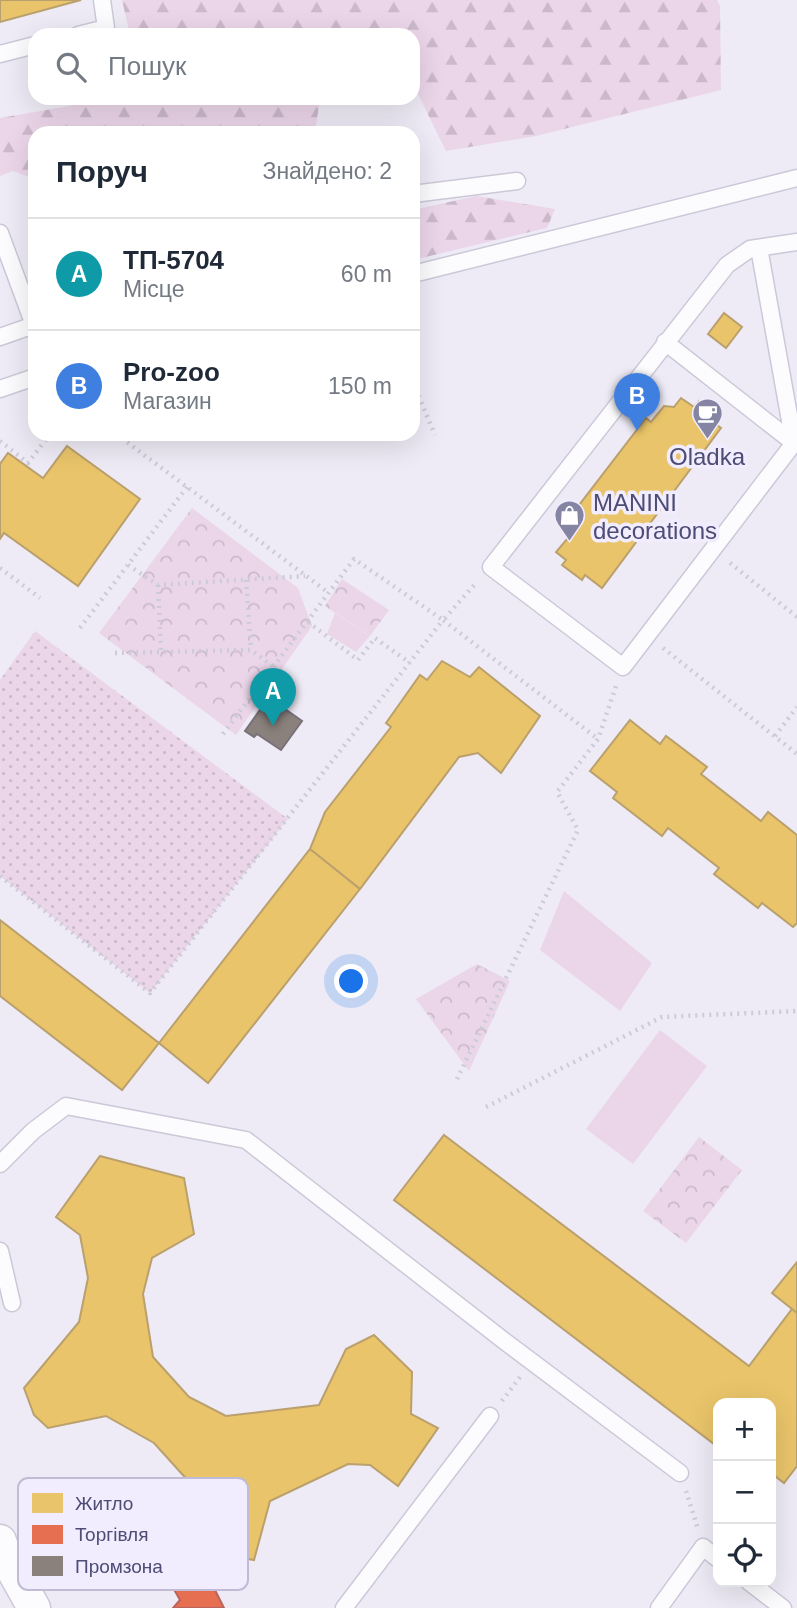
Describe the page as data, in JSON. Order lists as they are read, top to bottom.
{
  "places": {
    "cafe": ["Oladka"],
    "shop": ["MANINI decorations"]
  },
  "legend": ["Житло", "Торгівля", "Промзона"],
  "page": {
    "search": "Пошук",
    "heading": ["Поруч", "Знайдено: 2"],
    "list": [
      {
        "mark": "A",
        "name": "ТП-5704",
        "note": "Місце",
        "value": "60 m"
      },
      {
        "mark": "B",
        "name": "Pro-zoo",
        "note": "Магазин",
        "value": "150 m"
      }
    ],
    "pins": ["B", "A"],
    "map_buttons": ["+", "−"]
  }
}
